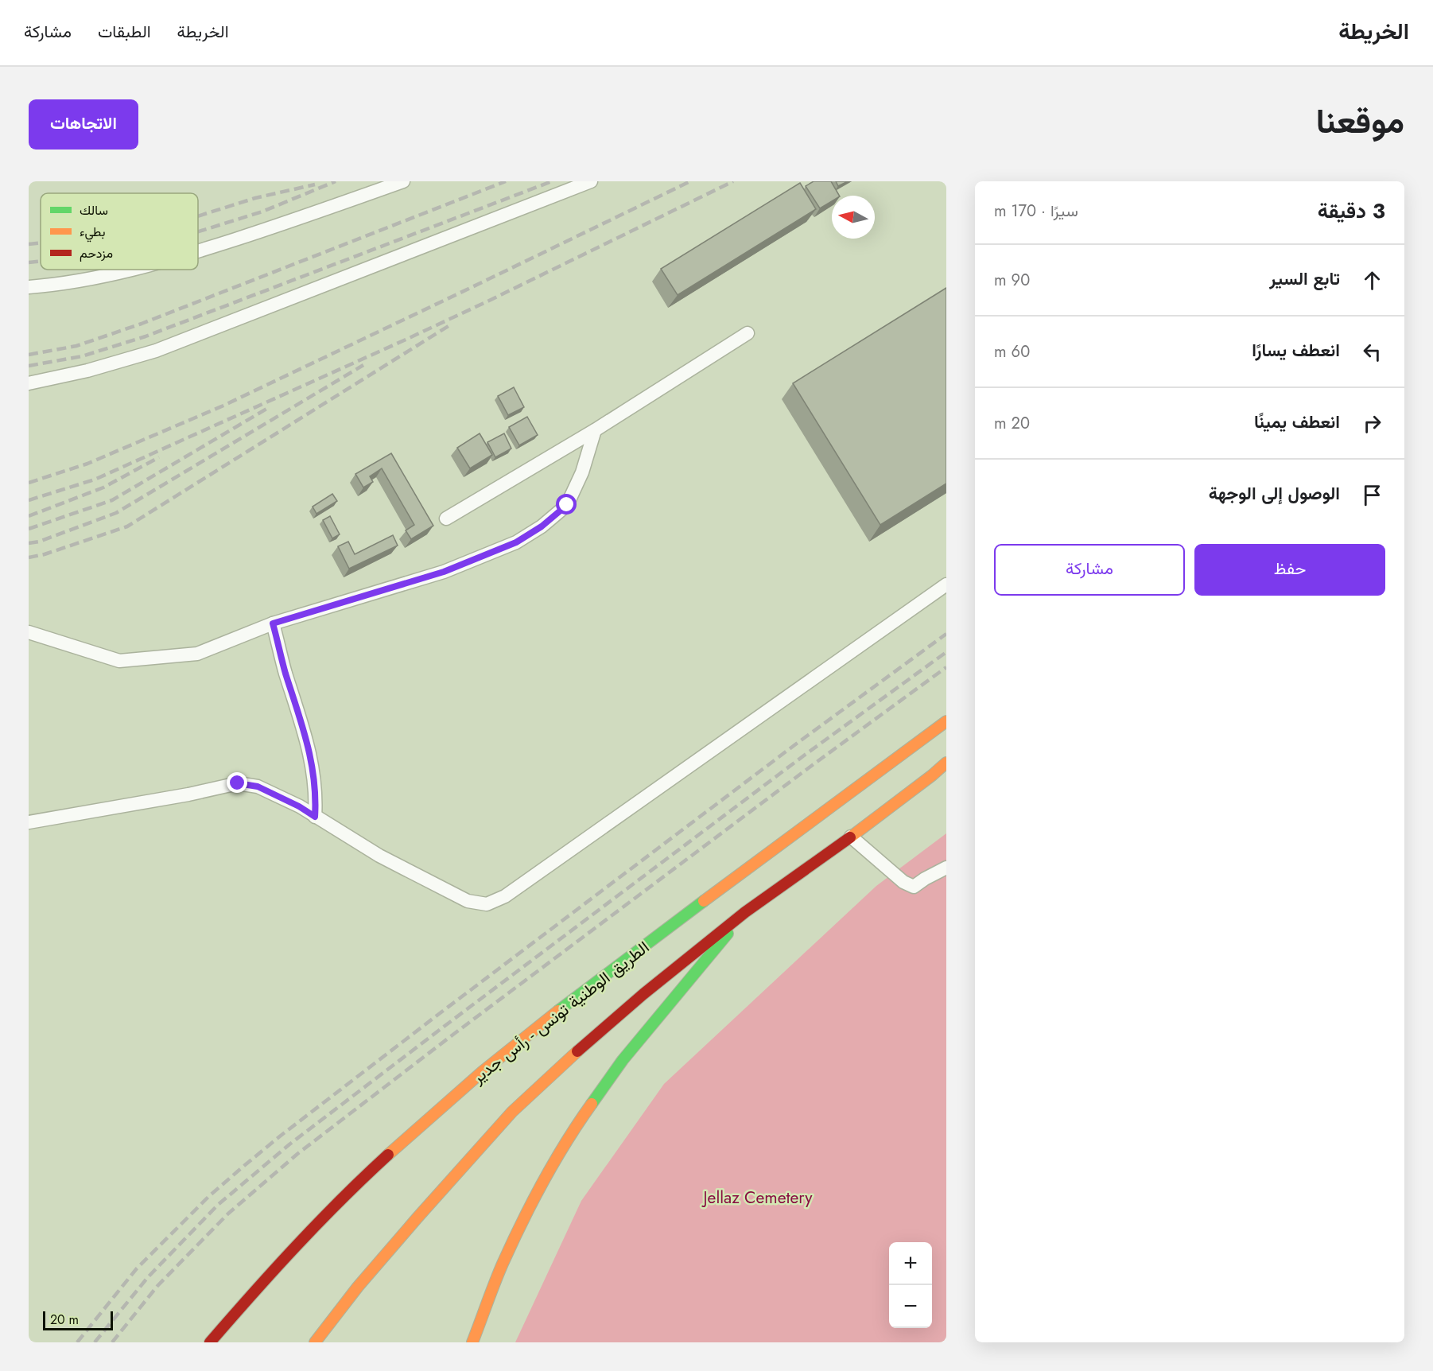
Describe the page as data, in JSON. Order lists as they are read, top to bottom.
{
  "streets": {
    "main road": ["الطريق الوطنية تونس - رأس جدير"]
  },
  "parks": ["Jellaz Cemetery"],
  "legend": ["سالك", "بطيء", "مزدحم"],
  "scale_bar": "20 m",
  "north": "left",
  "page": {
    "header": "الخريطة",
    "nav": ["الخريطة", "الطبقات", "مشاركة"],
    "title": "موقعنا",
    "buttons": [
      "الاتجاهات",
      ["حفظ", "مشاركة"]
    ],
    "heading": ["3 دقيقة", "سيرًا · 170 m"],
    "list": [
      ["تابع السير", "90 m"],
      ["انعطف يسارًا", "60 m"],
      ["انعطف يمينًا", "20 m"],
      "الوصول إلى الوجهة"
    ],
    "map_buttons": ["+", "−"],
    "scale": "20 m"
  }
}
